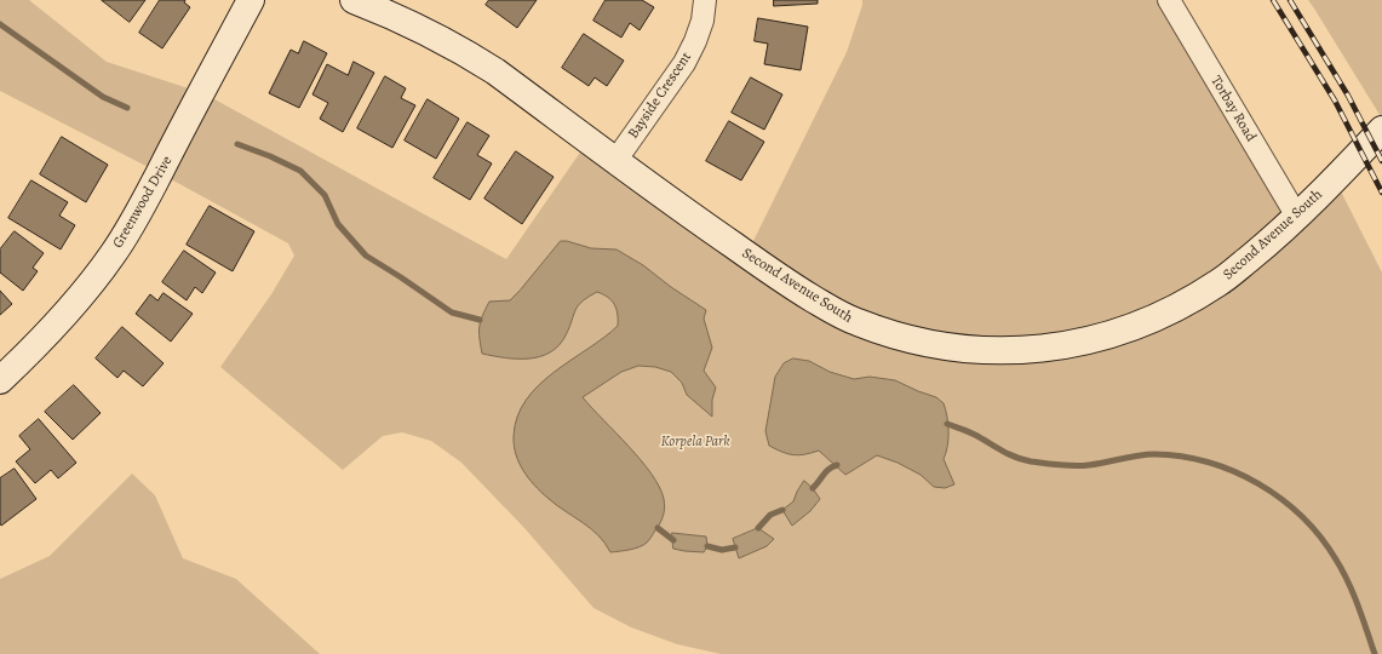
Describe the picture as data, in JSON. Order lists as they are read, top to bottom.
{
  "streets": {
    "street": [
      "Bayside Crescent",
      "Torbay Road",
      "Greenwood Drive",
      "Second Avenue South"
    ]
  },
  "crossings": [
    ["Bayside Crescent", "Second Avenue South"],
    ["Torbay Road", "Second Avenue South"]
  ],
  "parks": ["Korpela Park"]
}
